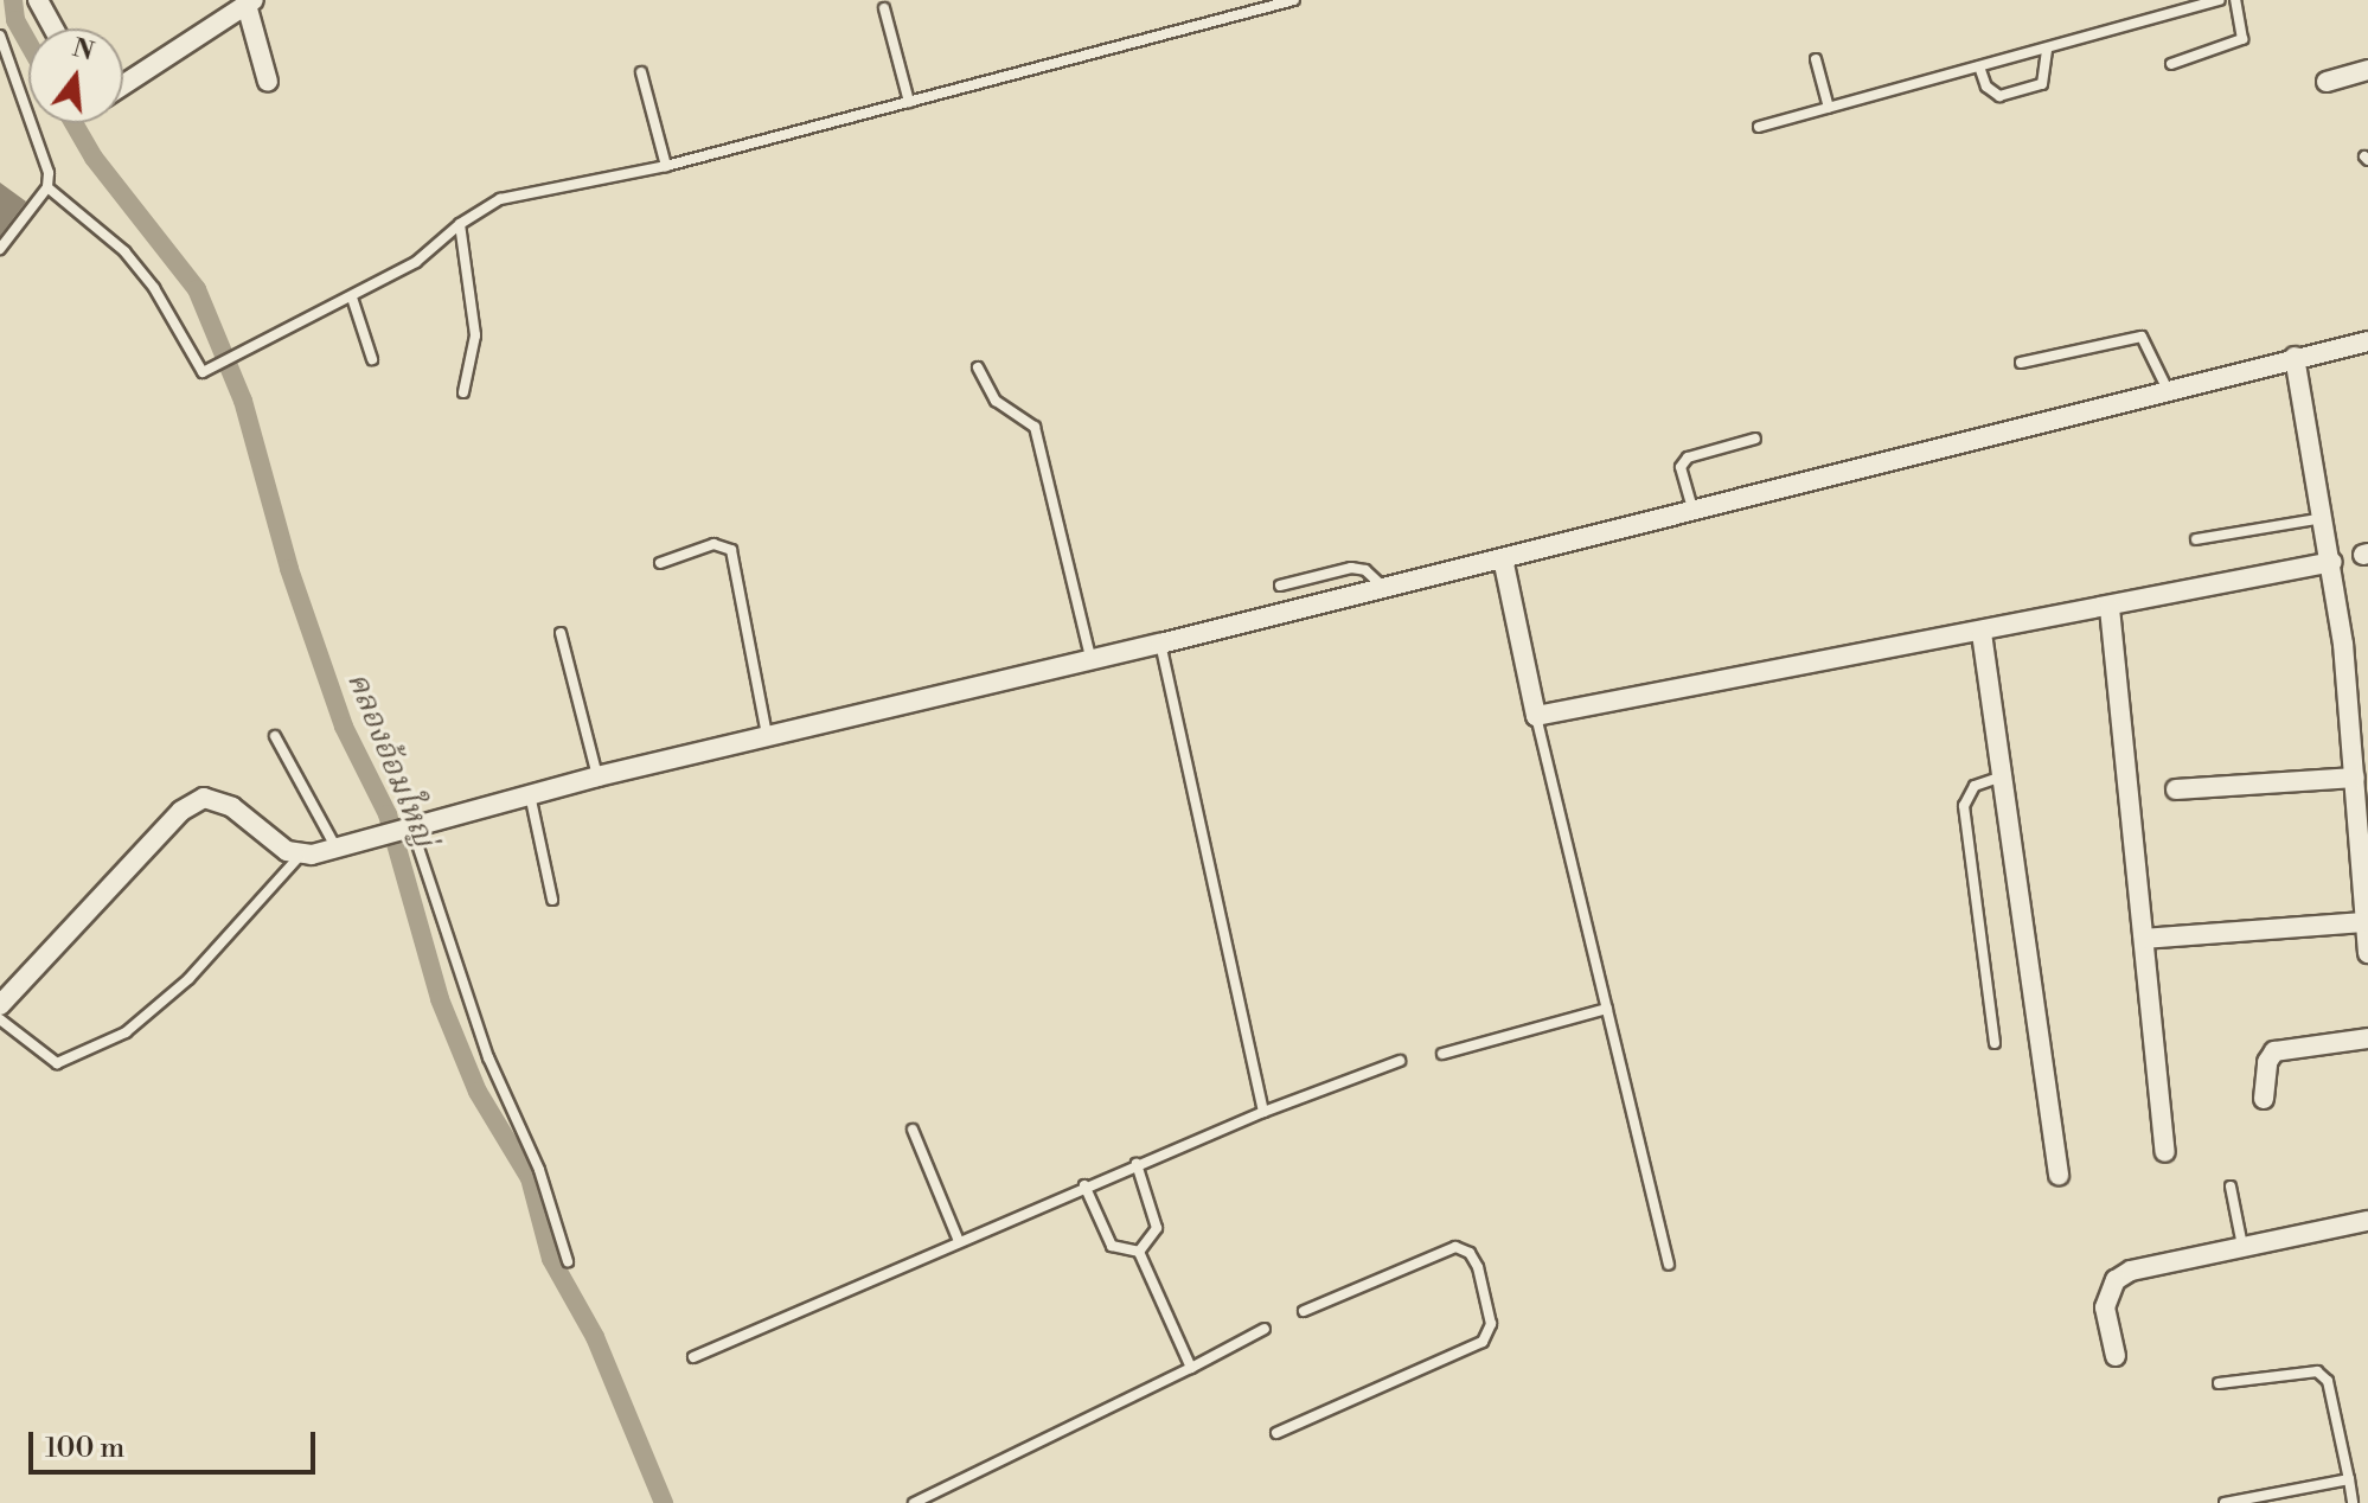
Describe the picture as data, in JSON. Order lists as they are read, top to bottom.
{
  "water": ["คลองอ้อมใหญ่"],
  "scale_bar": "100 m",
  "north": "top"
}
